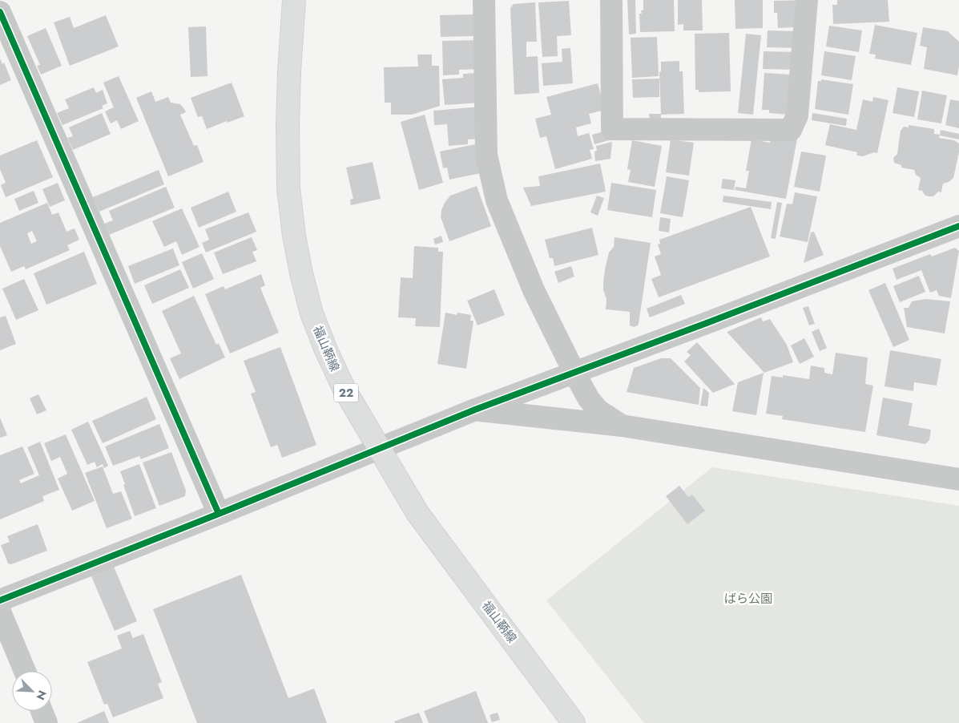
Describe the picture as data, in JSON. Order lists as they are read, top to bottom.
{
  "streets": {
    "main road": ["福山鞆線", "22"]
  },
  "parks": ["ばら公園"],
  "north": "bottom right"
}
